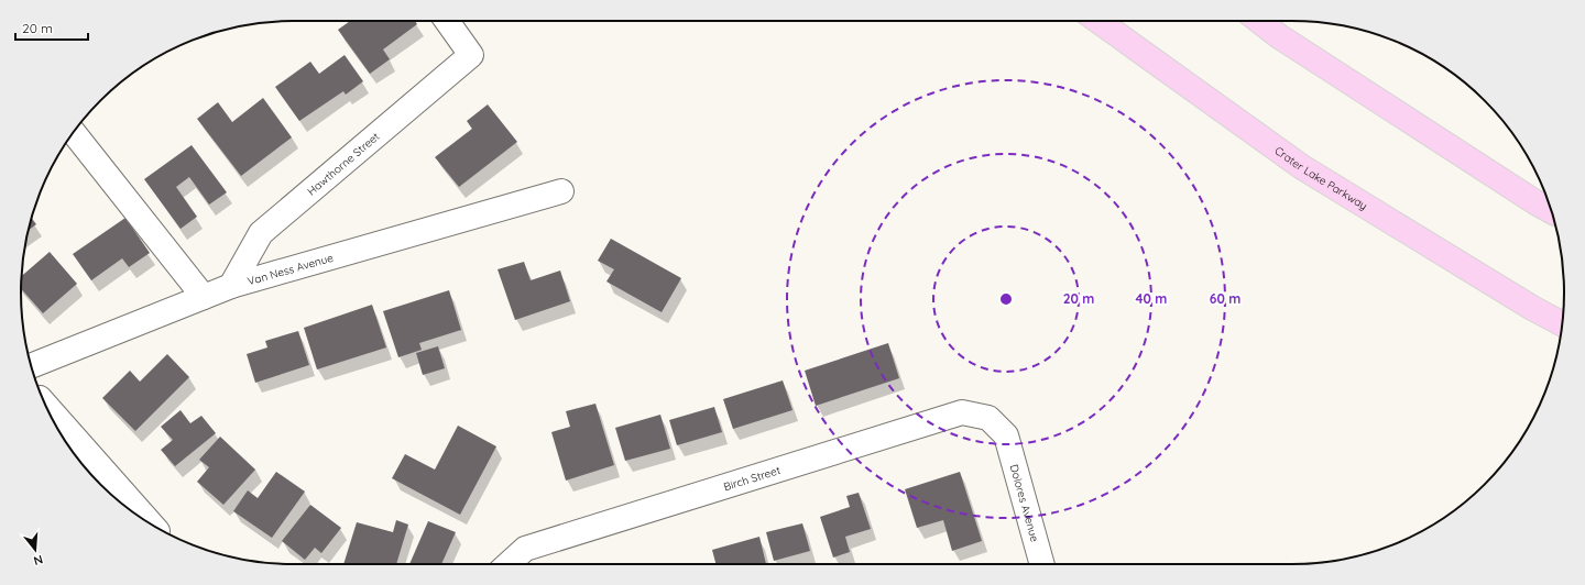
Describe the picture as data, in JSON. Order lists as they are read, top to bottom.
{
  "streets": {
    "main road": ["Crater Lake Parkway"],
    "street": [
      "Hawthorne Street",
      "Van Ness Avenue",
      "Birch Street",
      "Dolores Avenue"
    ]
  },
  "crossings": [
    ["Hawthorne Street", "Van Ness Avenue"],
    ["Birch Street", "Dolores Avenue"]
  ],
  "scale_bar": "20 m",
  "north": "bottom",
  "rings": ["20 m", "40 m", "60 m"]
}
